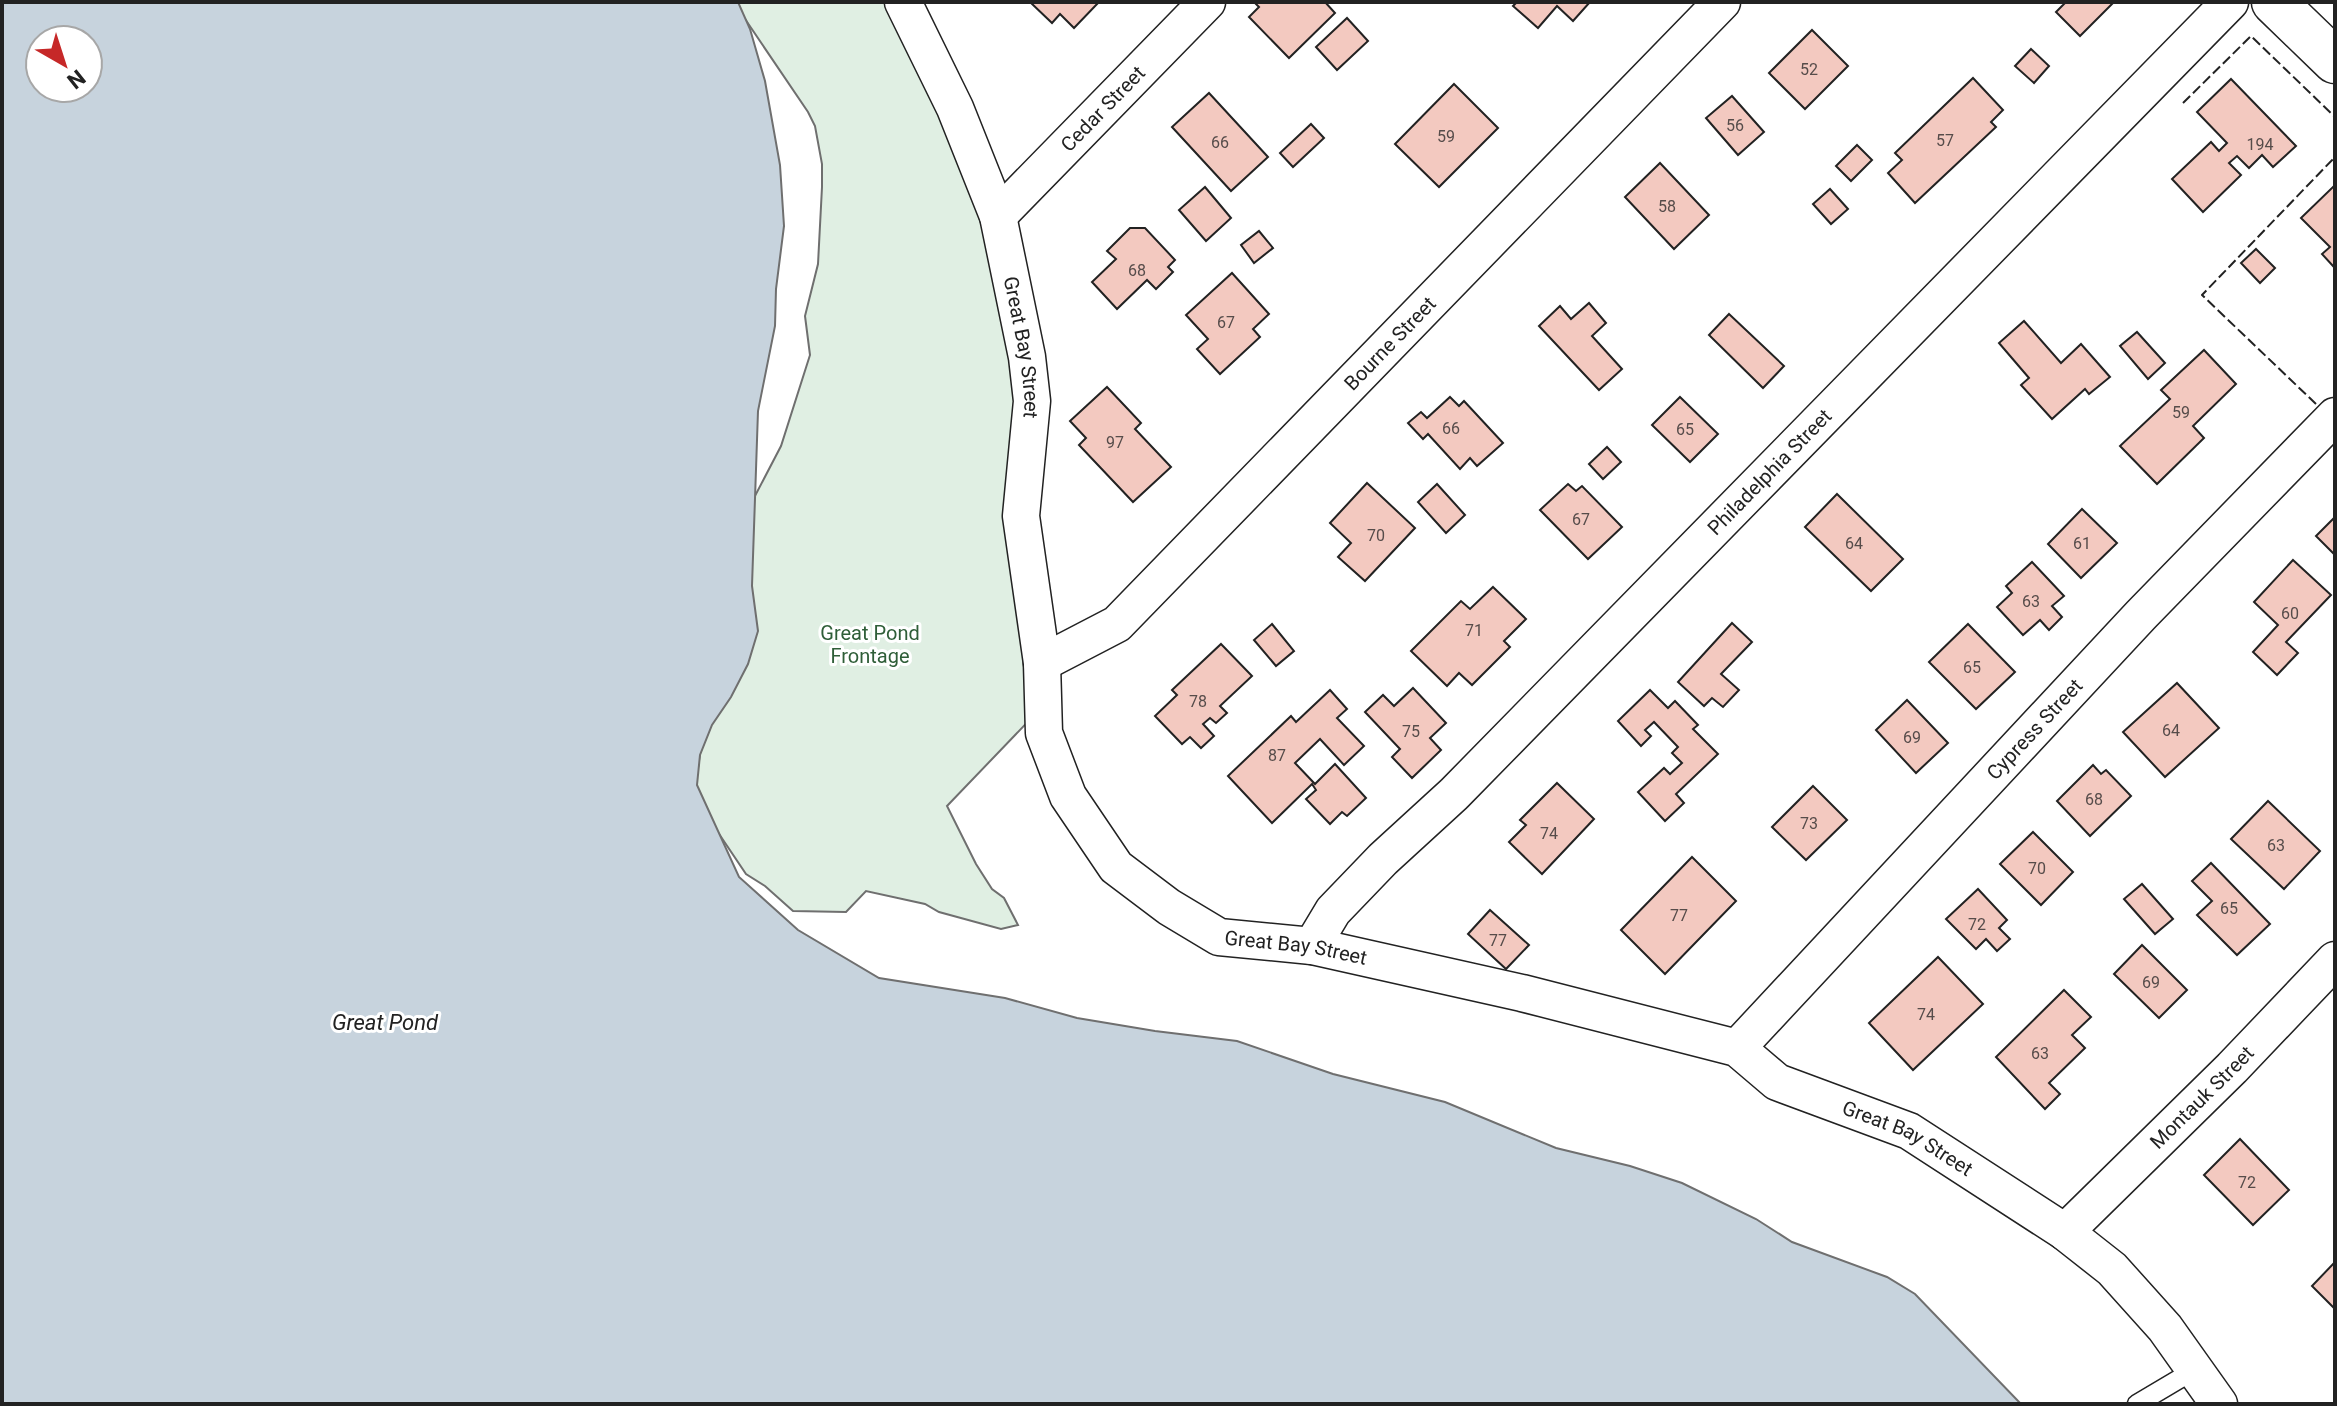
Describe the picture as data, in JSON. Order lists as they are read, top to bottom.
{
  "streets": {
    "street": [
      "Cedar Street",
      "Bourne Street",
      "Great Bay Street",
      "Philadelphia Street",
      "Cypress Street",
      "Montauk Street"
    ]
  },
  "crossings": [
    ["Cedar Street", "Great Bay Street"],
    ["Bourne Street", "Great Bay Street"],
    ["Great Bay Street", "Philadelphia Street"],
    ["Great Bay Street", "Cypress Street"],
    ["Great Bay Street", "Montauk Street"]
  ],
  "water": ["Great Pond"],
  "parks": ["Great Pond Frontage"],
  "house_numbers": [
    "52",
    "56",
    "59",
    "57",
    "66",
    "194",
    "58",
    "68",
    "67",
    "59",
    "66",
    "65",
    "97",
    "67",
    "70",
    "64",
    "61",
    "63",
    "60",
    "71",
    "65",
    "78",
    "64",
    "75",
    "69",
    "87",
    "68",
    "73",
    "74",
    "63",
    "70",
    "65",
    "77",
    "72",
    "77",
    "69",
    "74",
    "63",
    "72"
  ],
  "north": "bottom right"
}
